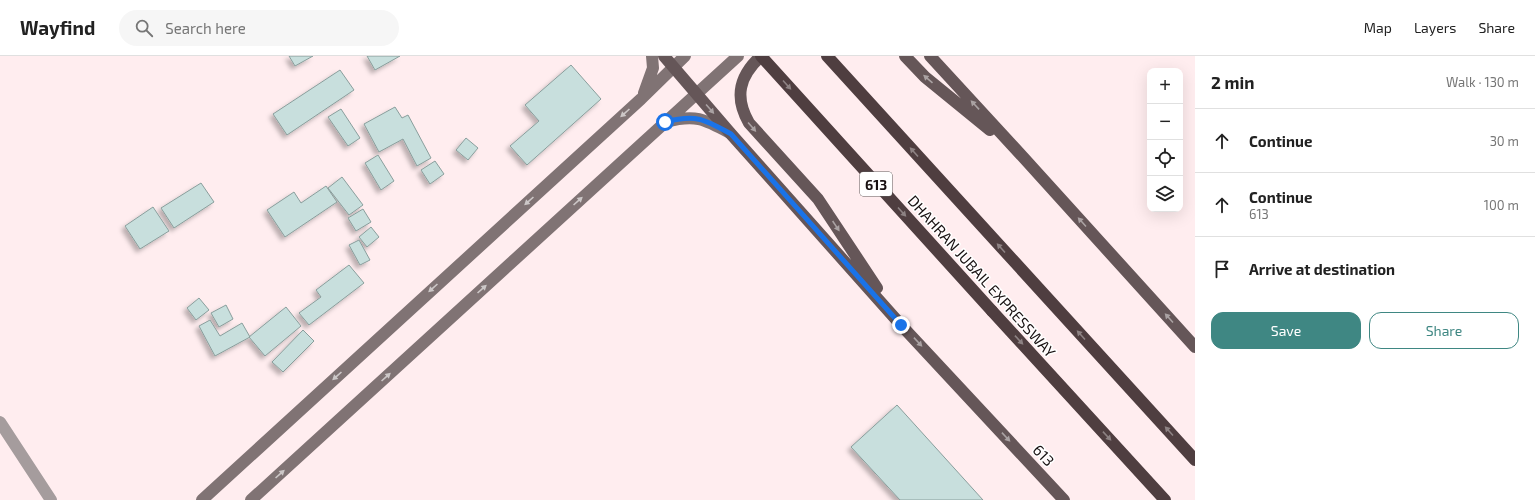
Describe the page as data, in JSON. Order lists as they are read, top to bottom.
{
  "streets": {
    "highway": ["613", "DHAHRAN JUBAIL EXPRESSWAY"]
  },
  "one_way": ["613"],
  "page": {
    "header": "Wayfind",
    "search": "Search here",
    "nav": ["Map", "Layers", "Share"],
    "heading": ["2 min", "Walk · 130 m"],
    "map_buttons": ["+", "−"],
    "list": [
      ["Continue", "30 m"],
      ["Continue", "613", "100 m"],
      "Arrive at destination"
    ],
    "buttons": ["Save", "Share"]
  }
}
